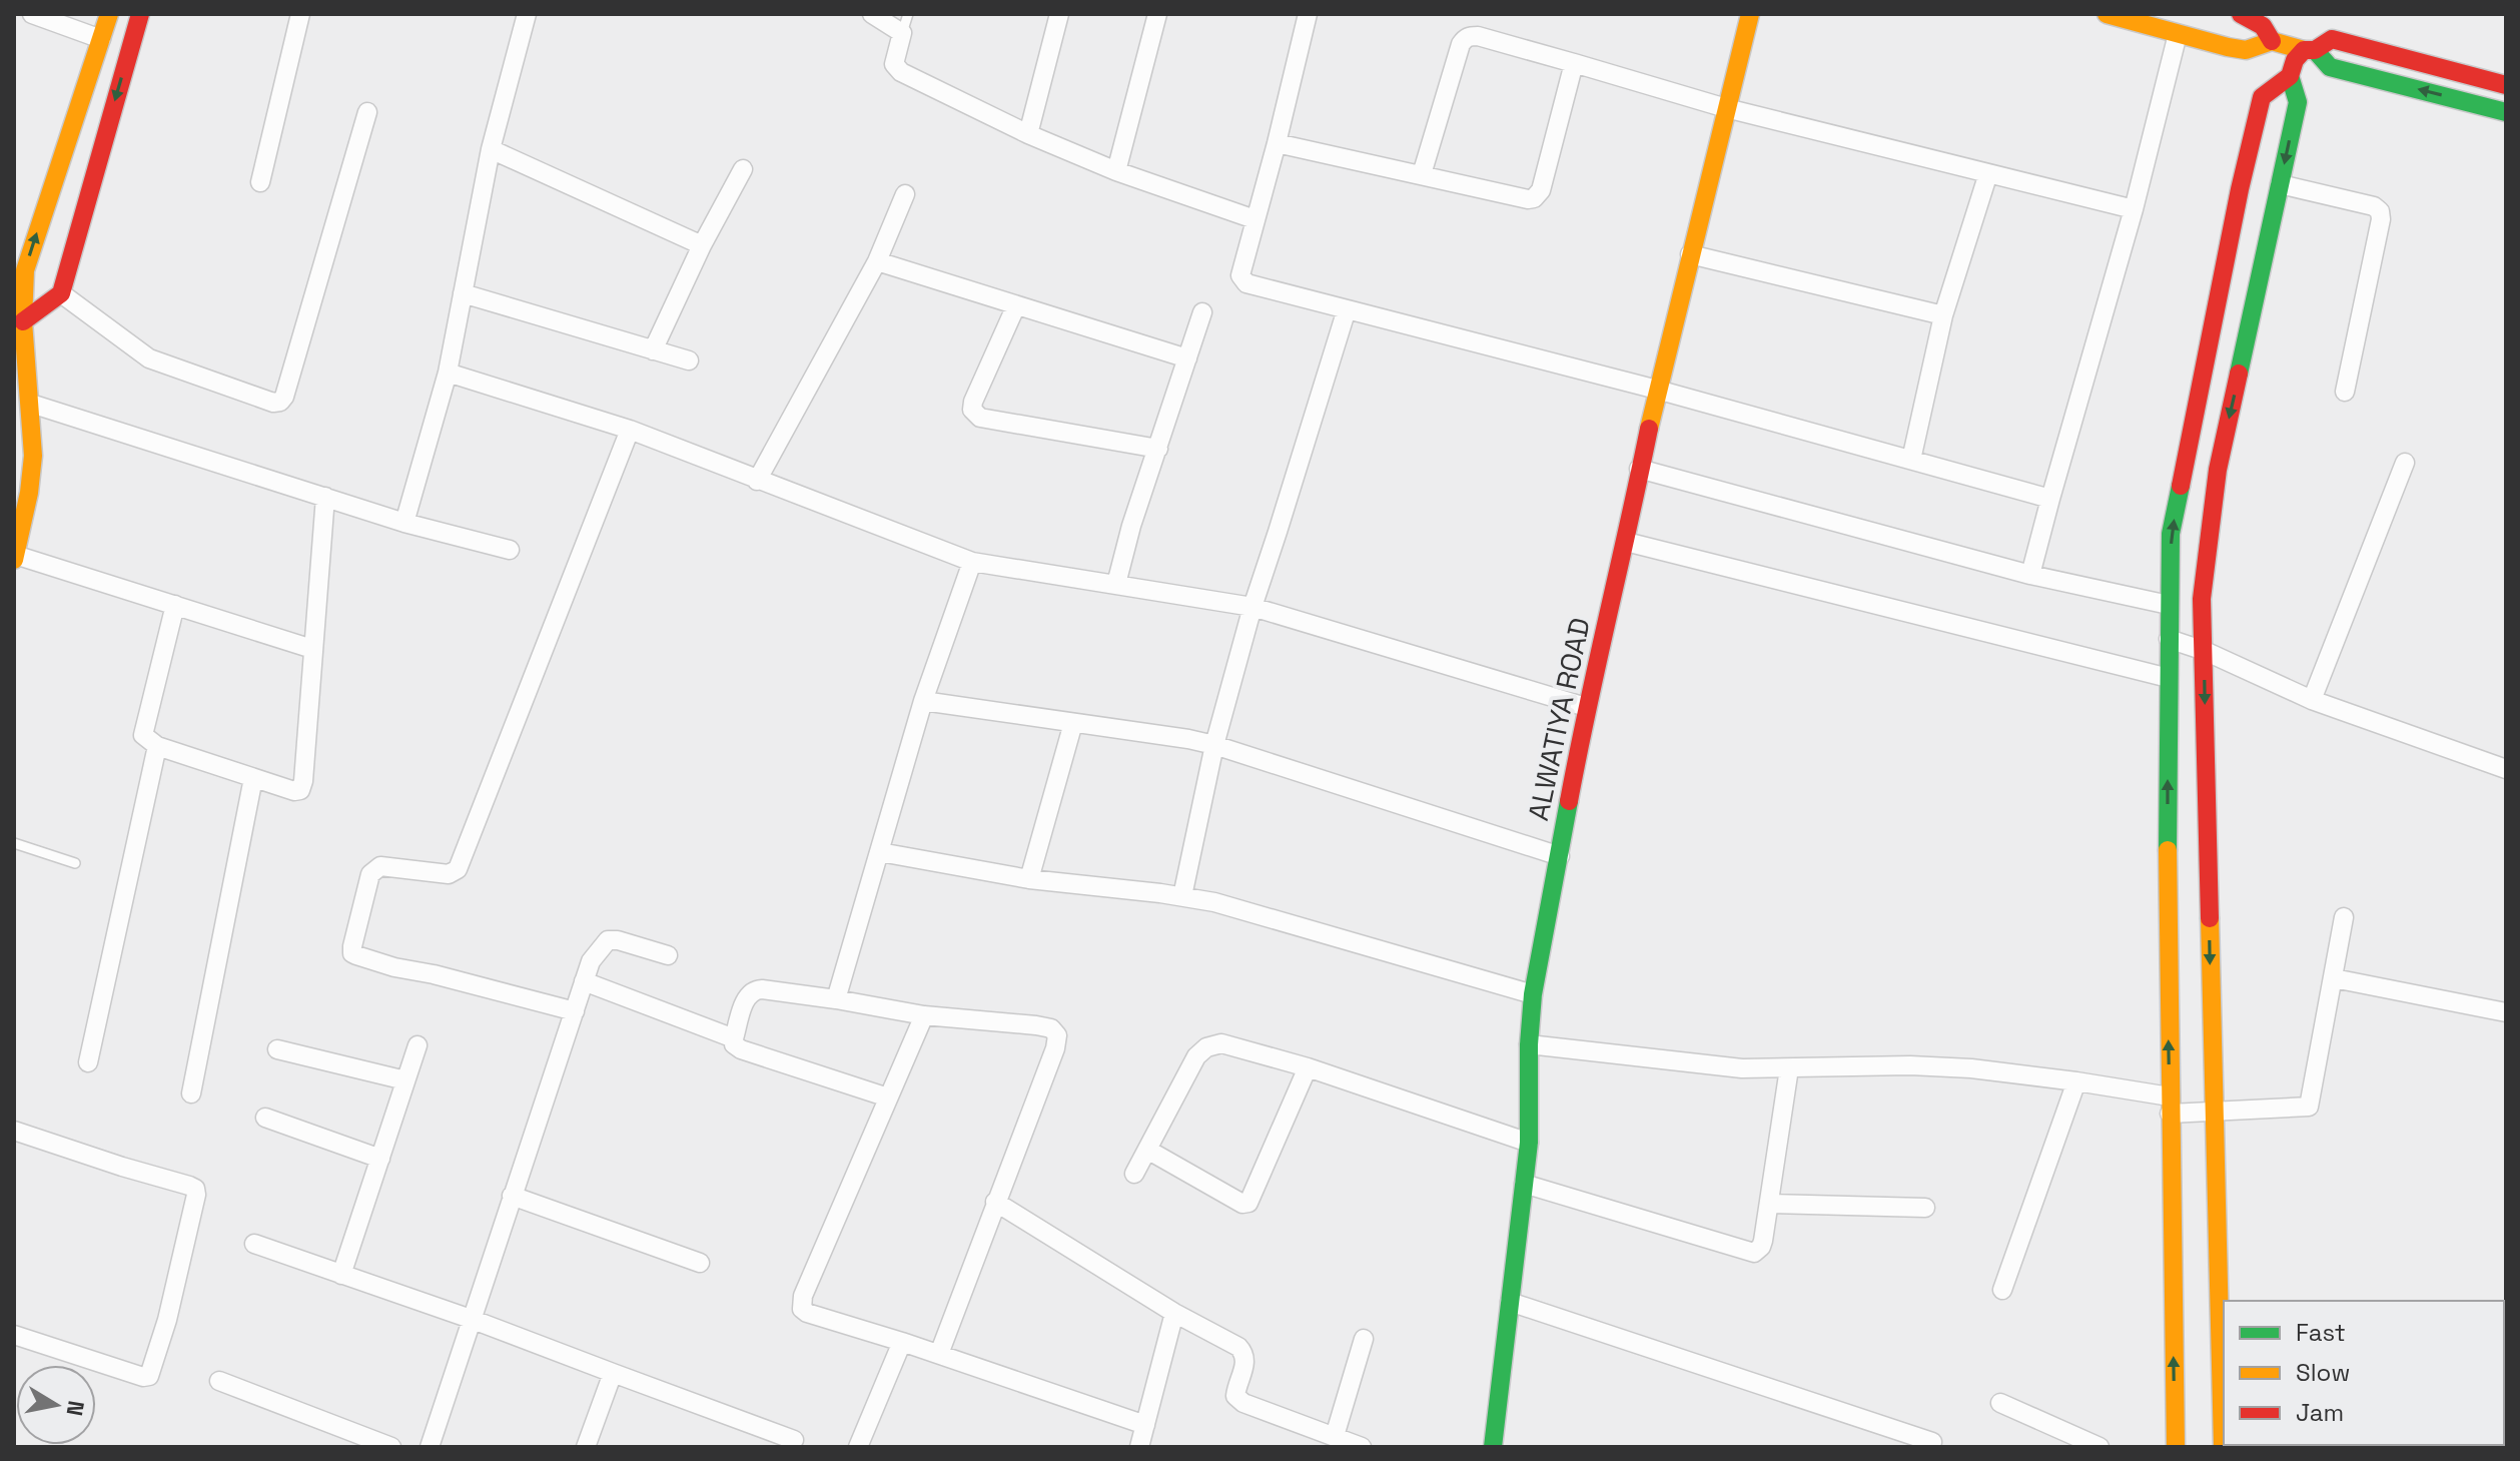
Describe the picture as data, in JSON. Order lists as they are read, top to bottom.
{
  "streets": {
    "main road": ["ALWATIYA ROAD"]
  },
  "legend": ["Fast", "Slow", "Jam"],
  "north": "right"
}
